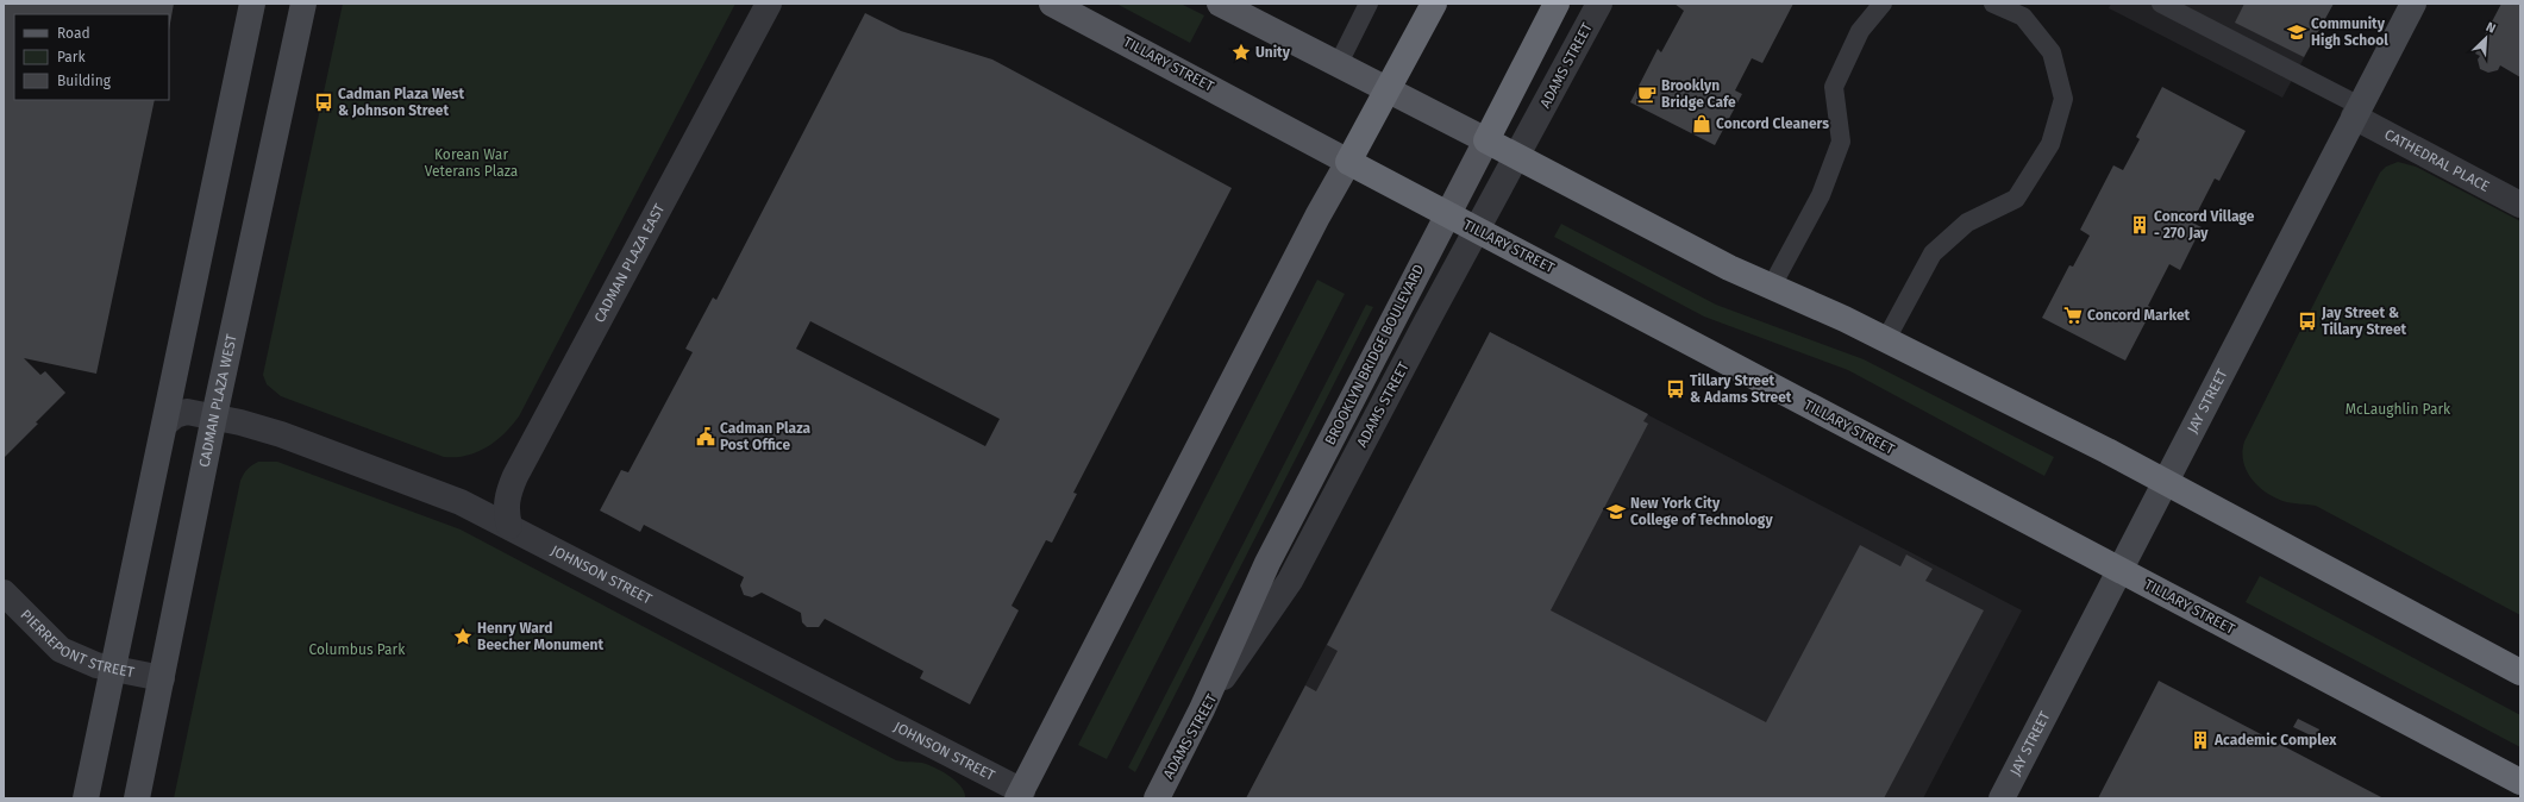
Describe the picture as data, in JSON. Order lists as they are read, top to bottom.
{
  "streets": {
    "highway": ["TILLARY STREET", "BROOKLYN BRIDGE BOULEVARD"],
    "main road": ["ADAMS STREET", "CADMAN PLAZA WEST", "JAY STREET"],
    "street": [
      "CATHEDRAL PLACE",
      "CADMAN PLAZA EAST",
      "JOHNSON STREET",
      "PIERREPONT STREET"
    ]
  },
  "crossings": [
    ["TILLARY STREET", "ADAMS STREET"],
    ["TILLARY STREET", "BROOKLYN BRIDGE BOULEVARD"],
    ["TILLARY STREET", "JAY STREET"],
    ["ADAMS STREET", "BROOKLYN BRIDGE BOULEVARD"],
    ["CATHEDRAL PLACE", "JAY STREET"],
    ["CADMAN PLAZA EAST", "JOHNSON STREET"],
    ["CADMAN PLAZA WEST", "JOHNSON STREET"],
    ["CADMAN PLAZA WEST", "PIERREPONT STREET"]
  ],
  "parks": ["Korean War Veterans Plaza", "McLaughlin Park", "Columbus Park"],
  "places": {
    "school or university": ["Community High School", "New York City College of Technology"],
    "place": ["Unity", "Henry Ward Beecher Monument"],
    "cafe": ["Brooklyn Bridge Cafe"],
    "bus stop": ["Cadman Plaza West & Johnson Street", "Jay Street & Tillary Street", "Tillary Street & Adams Street"],
    "shop": ["Concord Cleaners"],
    "building": ["Concord Village - 270 Jay", "Academic Complex"],
    "supermarket": ["Concord Market"],
    "public building": ["Cadman Plaza Post Office"]
  },
  "legend": ["Road", "Park", "Building"],
  "north": "top right"
}
